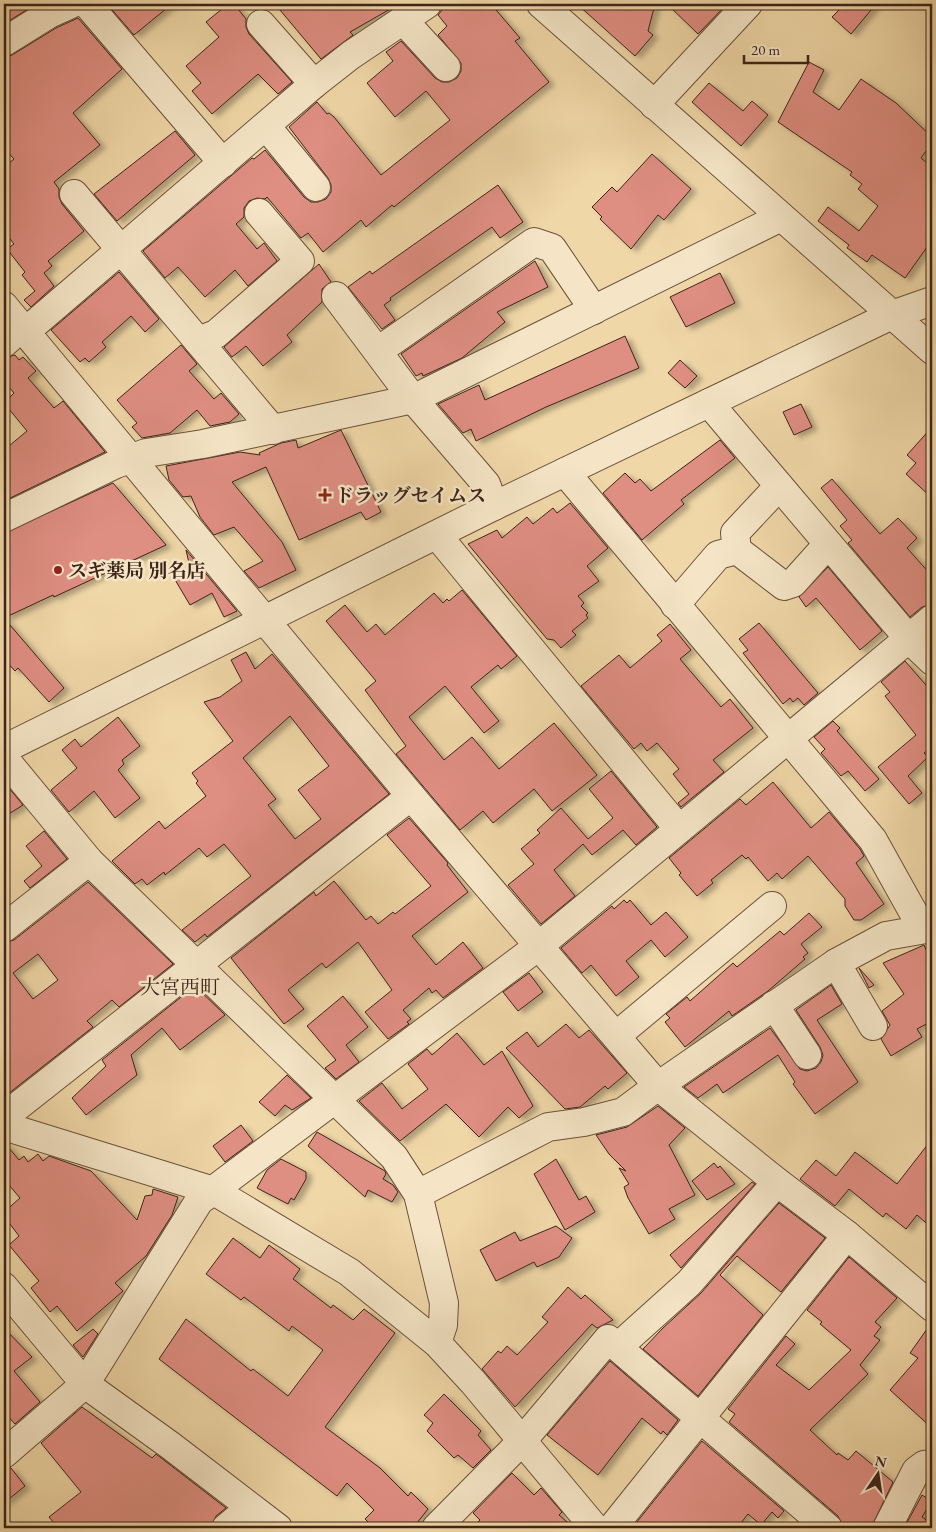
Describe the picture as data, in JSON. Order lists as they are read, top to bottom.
{
  "districts": ["大宮西町"],
  "places": {
    "health": ["ドラッグセイムス"],
    "other": ["スギ薬局 別名店"]
  },
  "scale_bar": "20 m",
  "north": "top"
}
